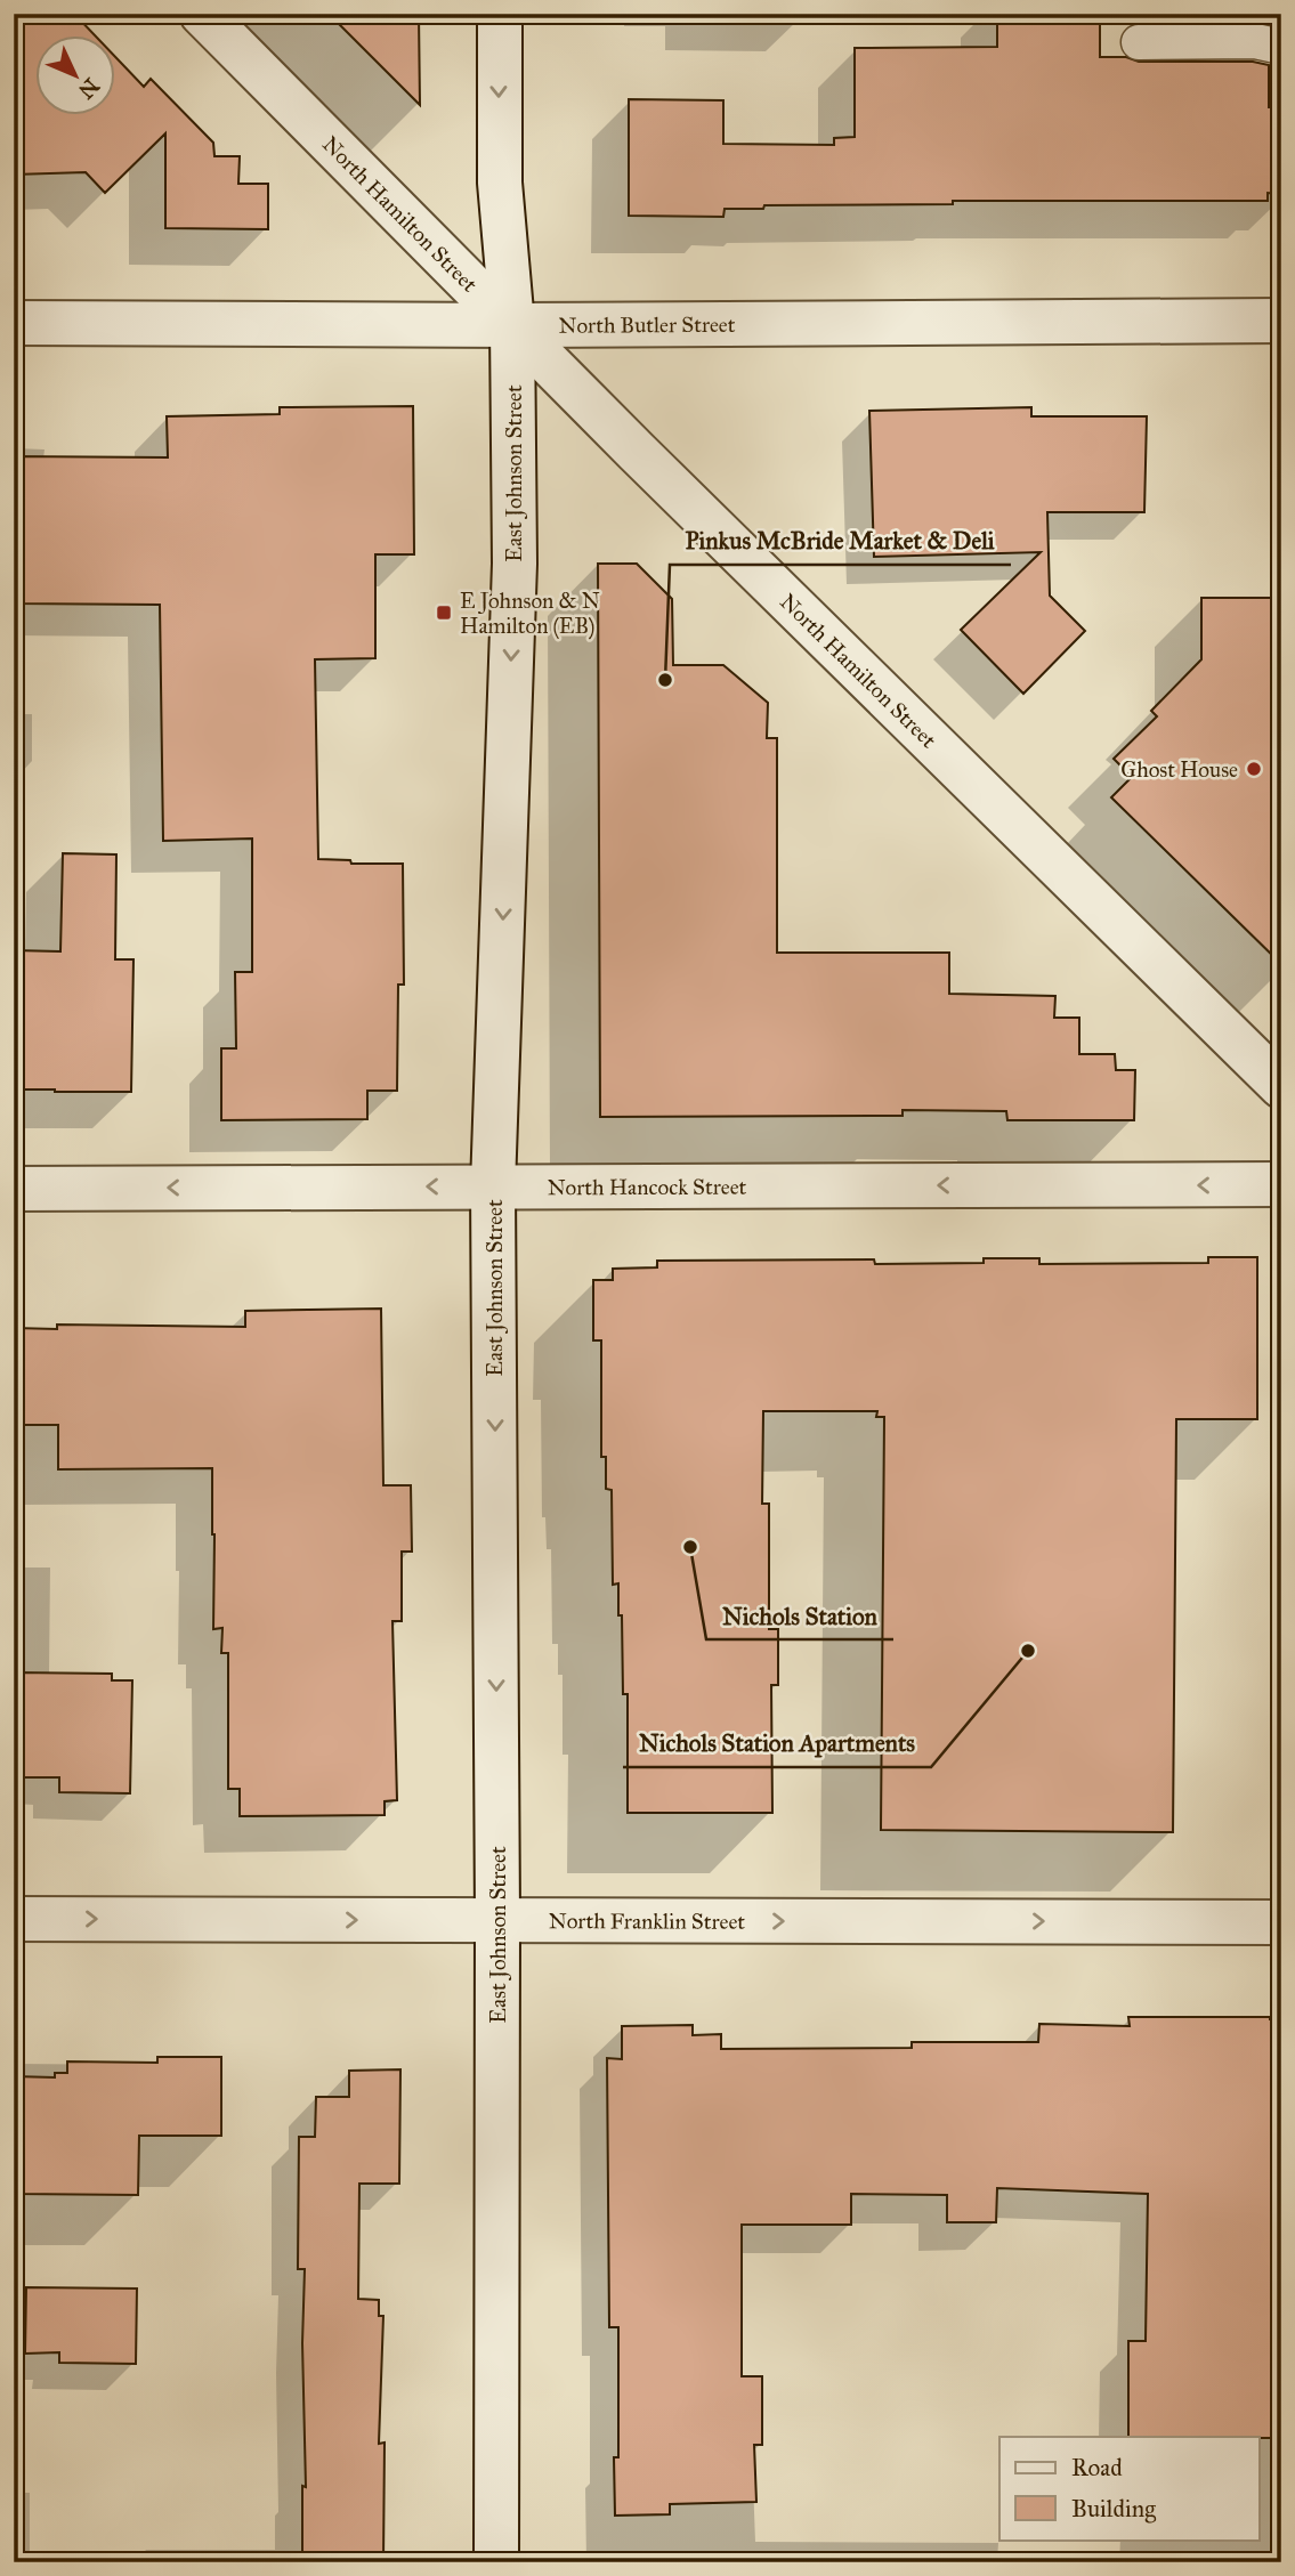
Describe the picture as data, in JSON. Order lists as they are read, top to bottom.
{
  "streets": {
    "street": [
      "North Hamilton Street",
      "North Butler Street",
      "East Johnson Street",
      "North Hancock Street",
      "North Franklin Street"
    ]
  },
  "crossings": [
    ["North Hamilton Street", "North Butler Street"],
    ["North Hamilton Street", "East Johnson Street"],
    ["North Butler Street", "East Johnson Street"],
    ["East Johnson Street", "North Hancock Street"],
    ["East Johnson Street", "North Franklin Street"]
  ],
  "one_way": ["East Johnson Street", "North Hancock Street", "North Franklin Street"],
  "places": {
    "transit": ["E Johnson & N Hamilton (EB)"],
    "other": [
      "Pinkus McBride Market & Deli",
      "Ghost House",
      "Nichols Station",
      "Nichols Station Apartments"
    ]
  },
  "legend": ["Road", "Building"],
  "north": "bottom right"
}
